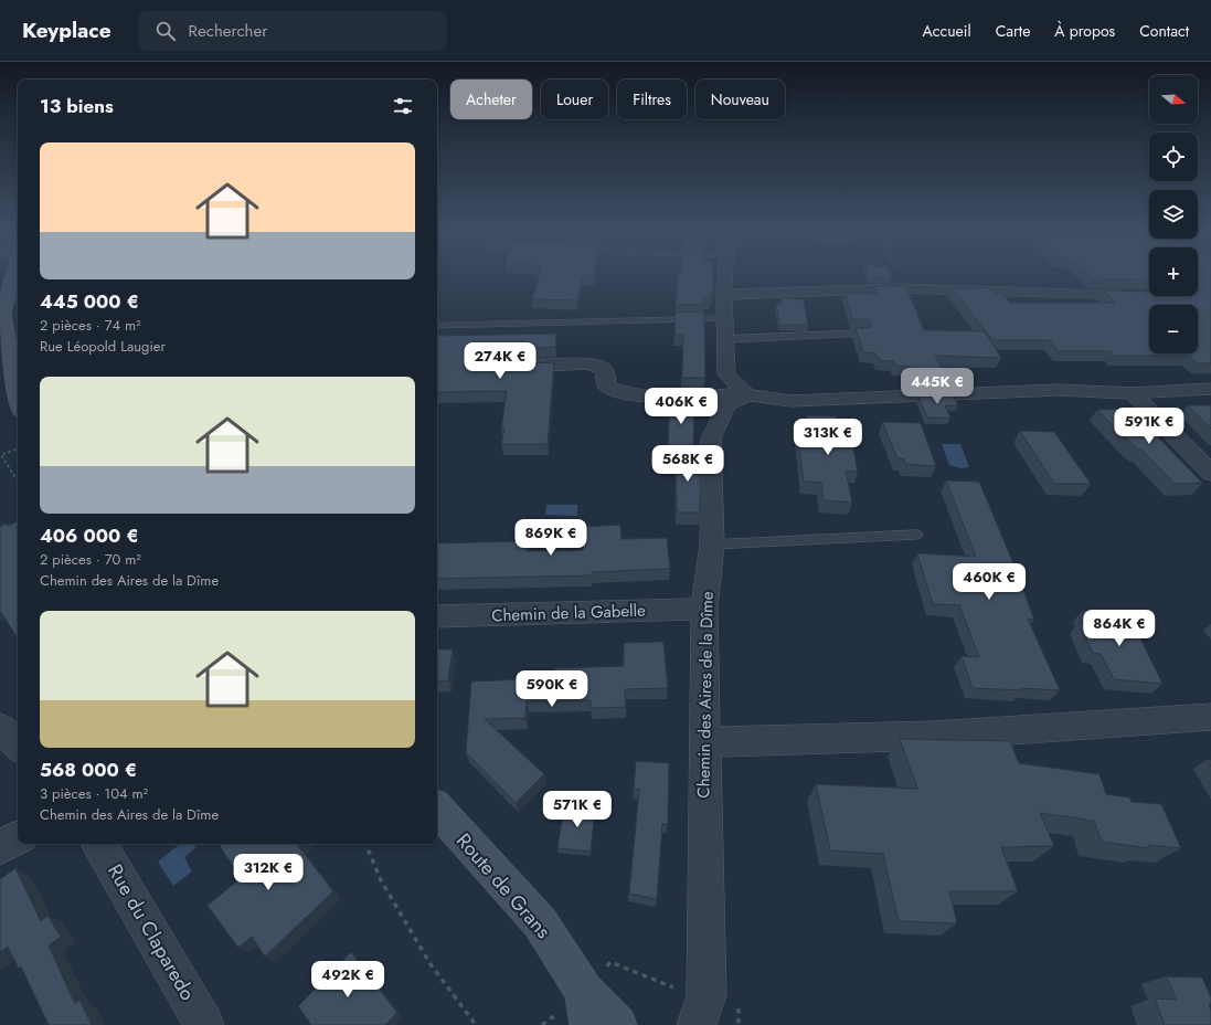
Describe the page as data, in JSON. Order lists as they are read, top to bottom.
{
  "streets": {
    "street": [
      "Chemin de la Gabelle",
      "Chemin des Aires de la Dîme",
      "Route de Grans",
      "Rue du Claparedo"
    ]
  },
  "crossings": [
    ["Chemin de la Gabelle", "Chemin des Aires de la Dîme"]
  ],
  "north": "right",
  "page": {
    "header": "Keyplace",
    "search": "Rechercher",
    "nav": [
      "Accueil",
      "Carte",
      "À propos",
      "Contact"
    ],
    "map_buttons": ["+", "−"],
    "chip": [
      "Acheter",
      "Louer",
      "Filtres",
      "Nouveau"
    ],
    "heading": "13 biens",
    "list": [
      {
        "name": "445 000 €",
        "note": "2 pièces · 74 m² · Rue Léopold Laugier"
      },
      {
        "name": "406 000 €",
        "note": "2 pièces · 70 m² · Chemin des Aires de la Dîme"
      },
      {
        "name": "568 000 €",
        "note": "3 pièces · 104 m² · Chemin des Aires de la Dîme"
      }
    ],
    "price": [
      "274K €",
      "445K €",
      "406K €",
      "591K €",
      "313K €",
      "568K €",
      "869K €",
      "460K €",
      "864K €",
      "590K €",
      "571K €",
      "312K €",
      "492K €"
    ]
  }
}
